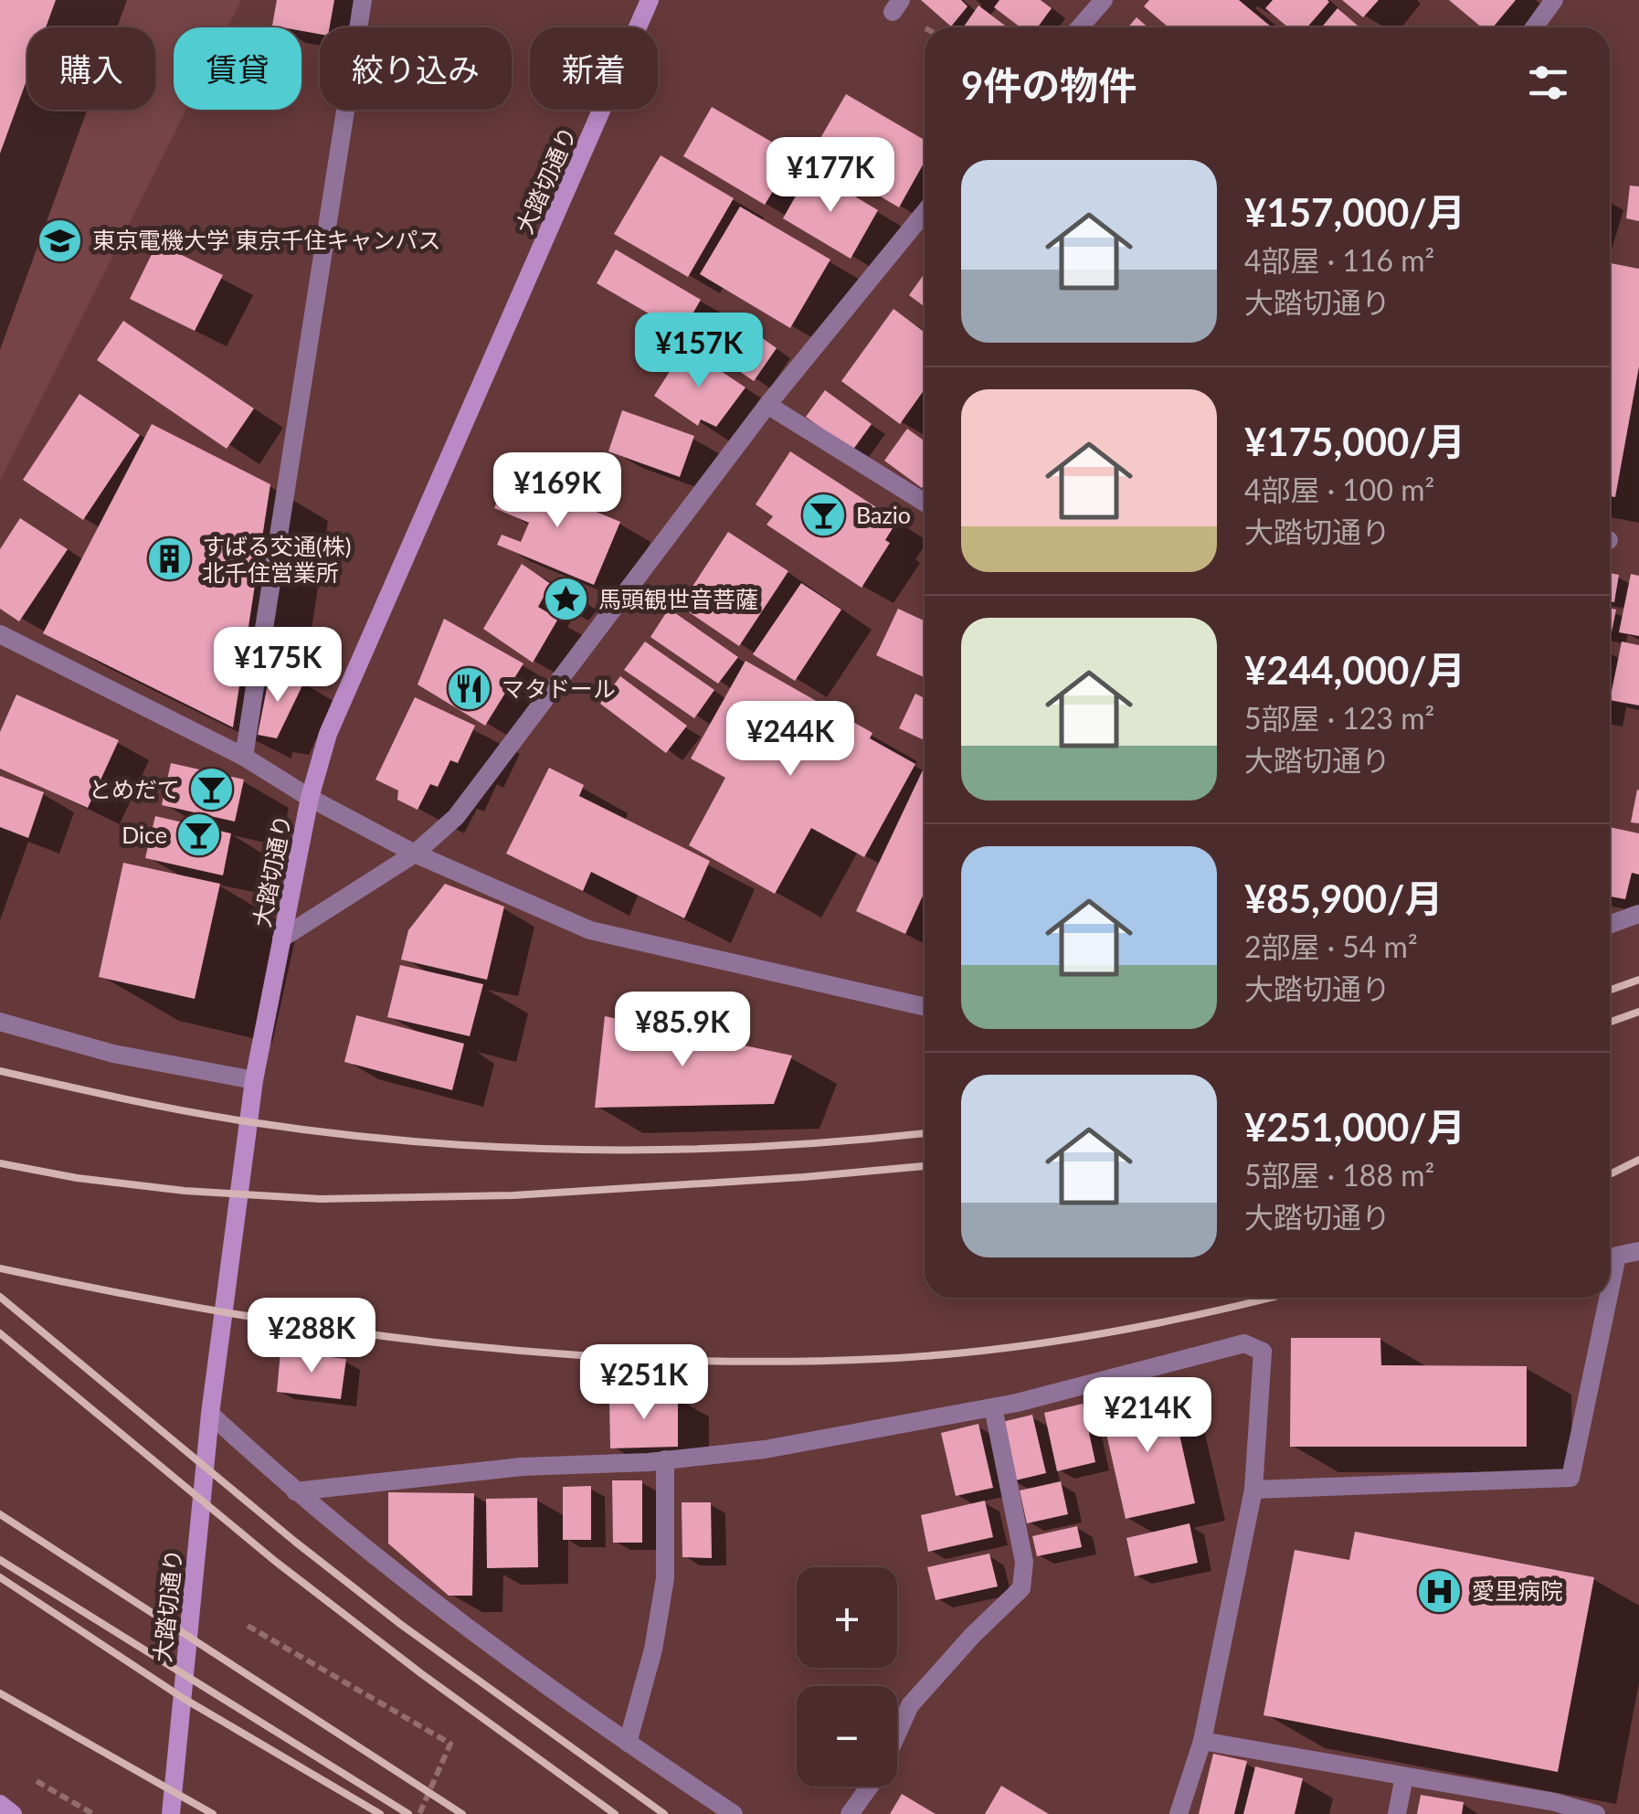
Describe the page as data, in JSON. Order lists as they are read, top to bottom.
{
  "streets": {
    "street": ["大踏切通り"]
  },
  "places": {
    "school or university": ["東京電機大学 東京千住キャンパス"],
    "bar": ["Bazio", "とめだて", "Dice"],
    "building": ["すばる交通(株) 北千住営業所"],
    "place": ["馬頭観世音菩薩"],
    "restaurant": ["マタドール"],
    "hospital": ["愛里病院"]
  },
  "page": {
    "chip": [
      "購入",
      "賃貸",
      "絞り込み",
      "新着"
    ],
    "heading": "9件の物件",
    "price": [
      "¥177K",
      "¥157K",
      "¥169K",
      "¥175K",
      "¥244K",
      "¥85.9K",
      "¥288K",
      "¥251K",
      "¥214K"
    ],
    "list": [
      {
        "name": "¥157,000/月",
        "note": "4部屋 · 116 m² · 大踏切通り"
      },
      {
        "name": "¥175,000/月",
        "note": "4部屋 · 100 m² · 大踏切通り"
      },
      {
        "name": "¥244,000/月",
        "note": "5部屋 · 123 m² · 大踏切通り"
      },
      {
        "name": "¥85,900/月",
        "note": "2部屋 · 54 m² · 大踏切通り"
      },
      {
        "name": "¥251,000/月",
        "note": "5部屋 · 188 m² · 大踏切通り"
      }
    ],
    "map_buttons": ["+", "−"]
  }
}
